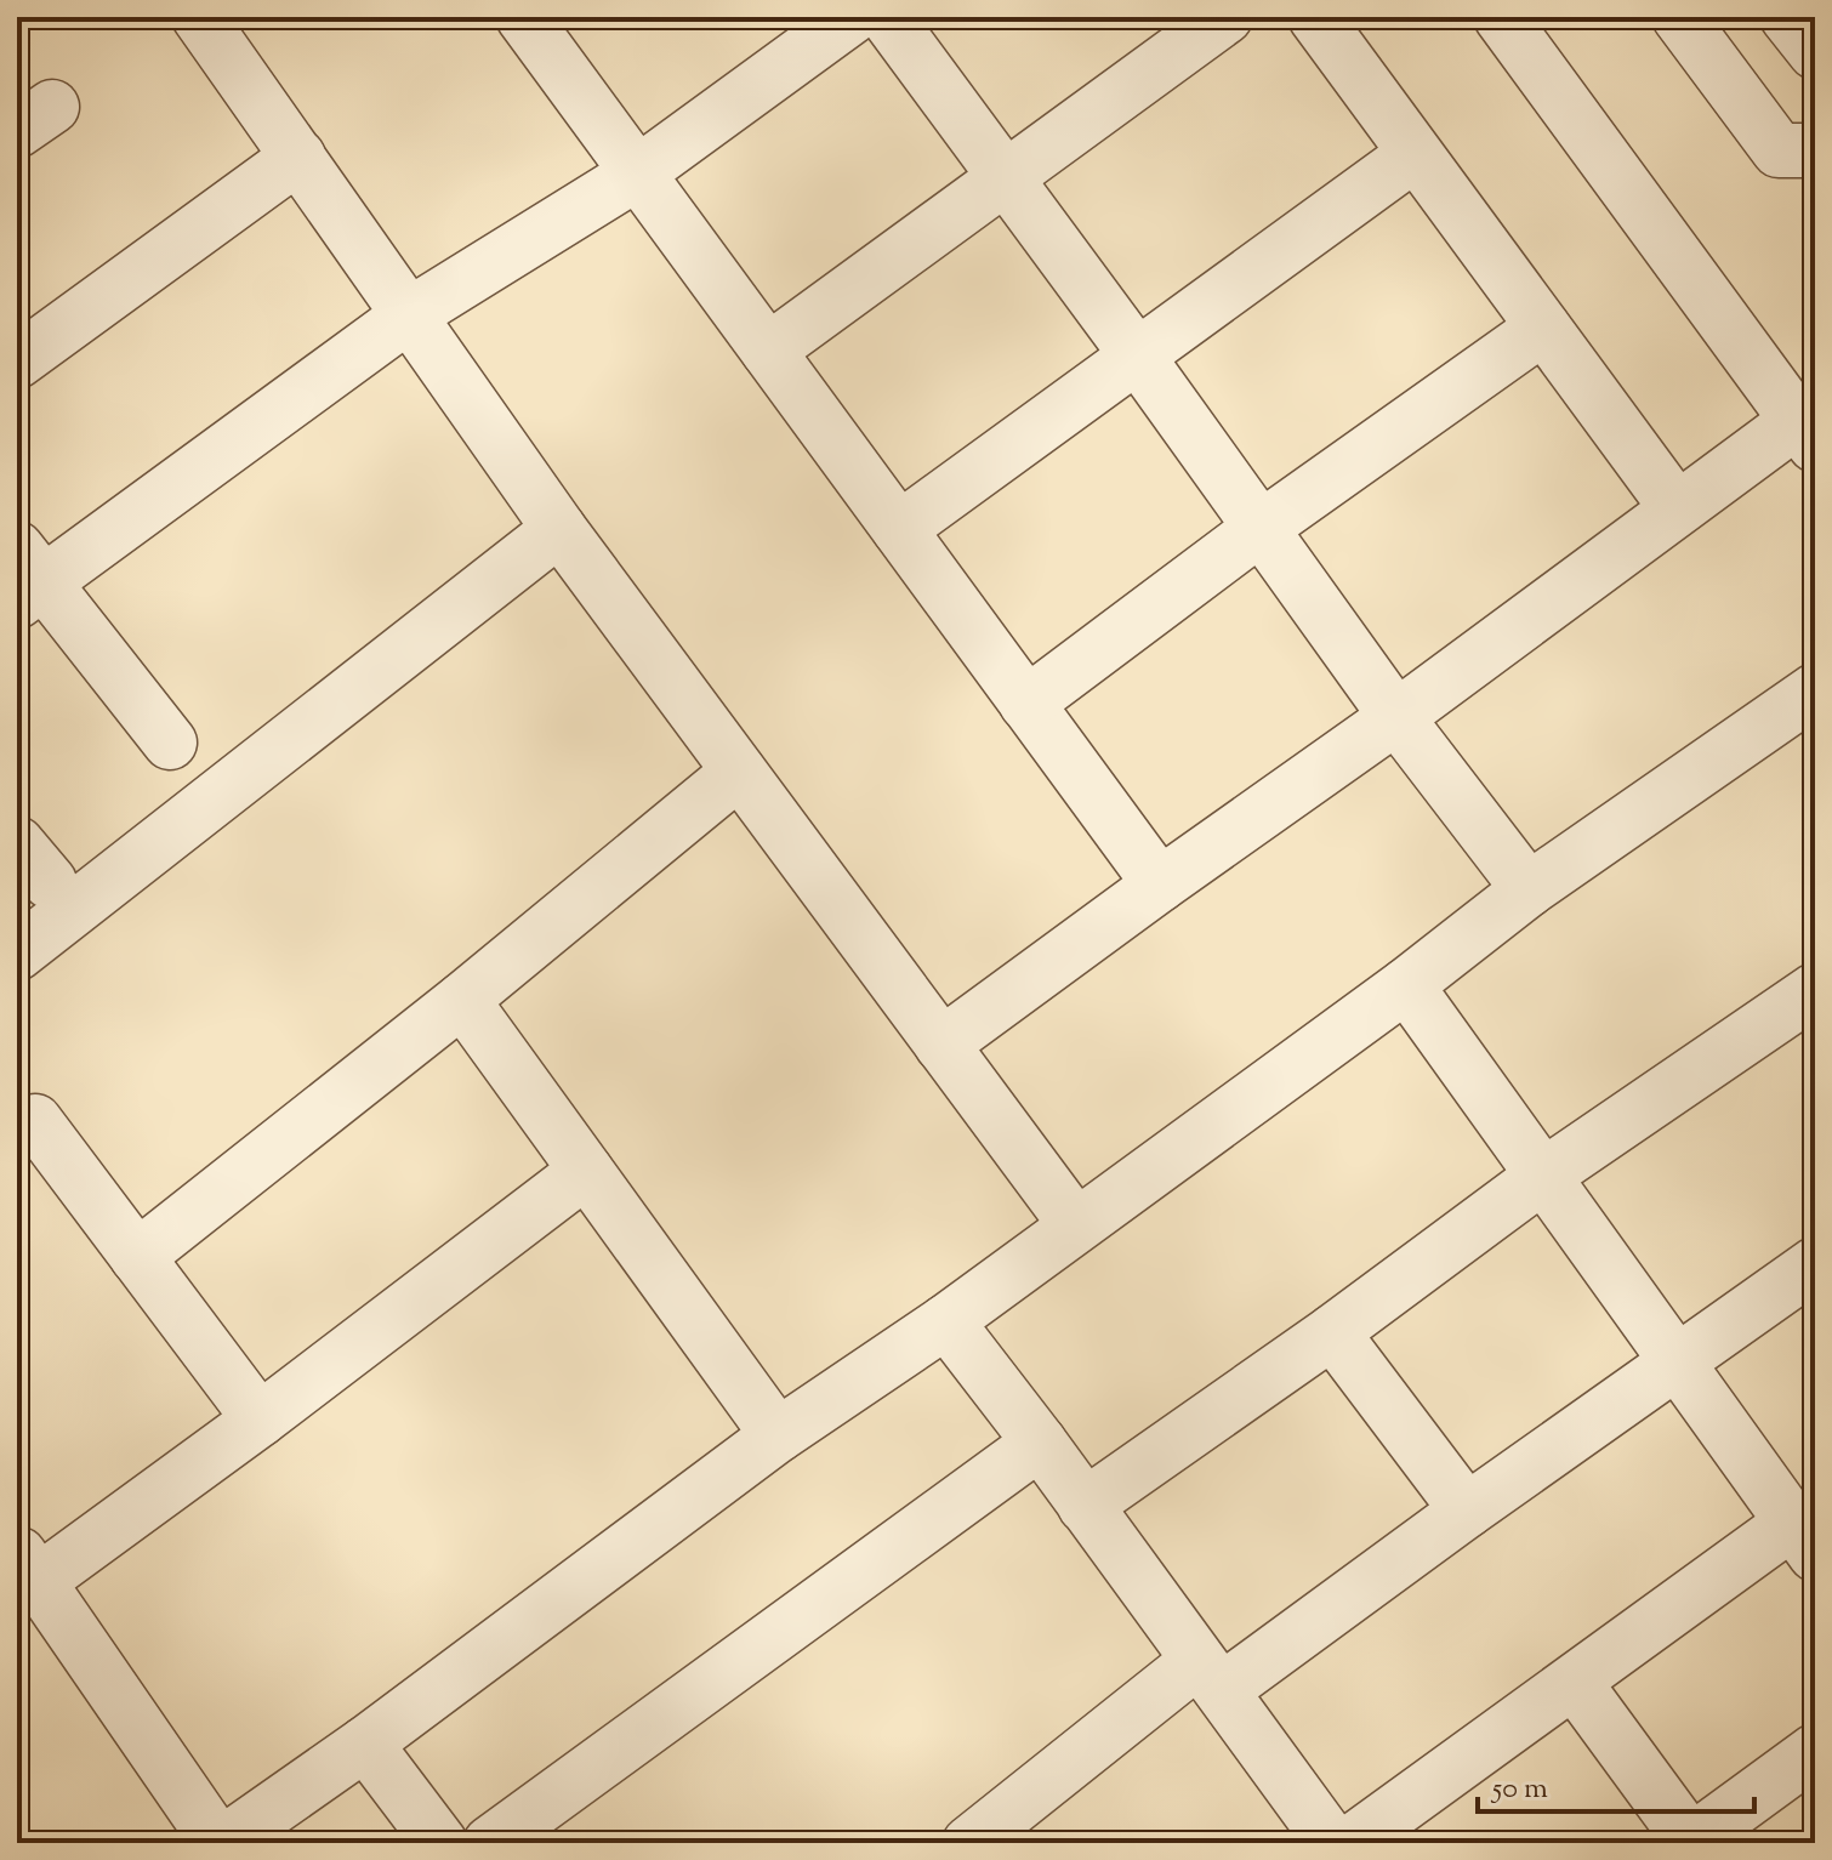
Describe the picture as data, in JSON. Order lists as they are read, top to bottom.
{
  "scale_bar": "50 m"
}
